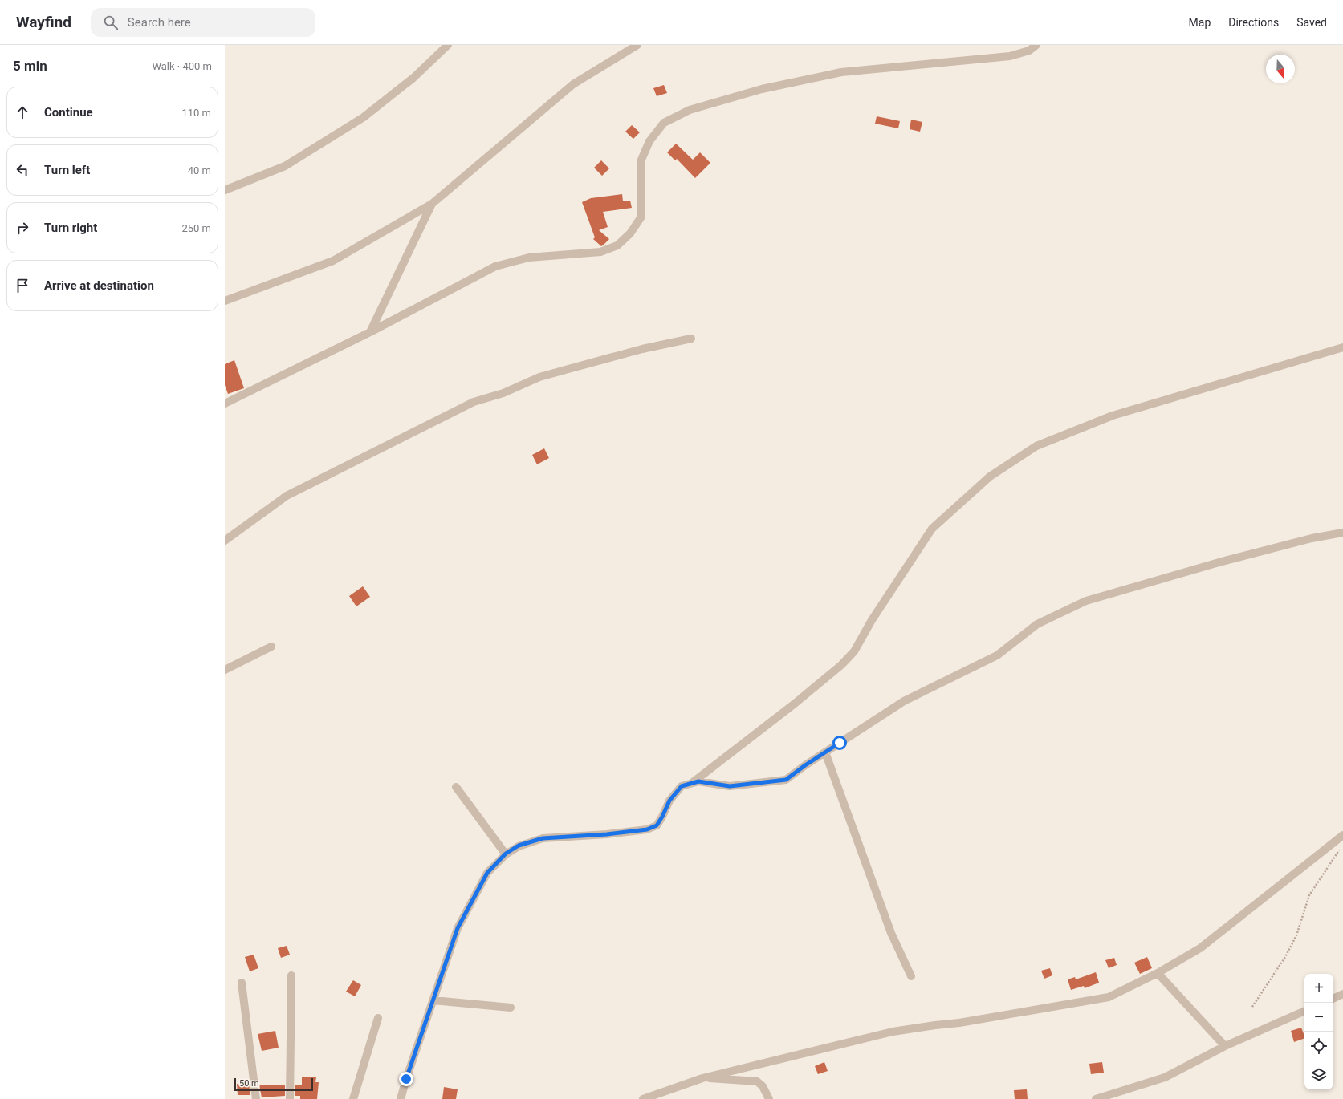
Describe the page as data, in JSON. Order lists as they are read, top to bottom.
{
  "scale_bar": "50 m",
  "north": "bottom",
  "page": {
    "header": "Wayfind",
    "search": "Search here",
    "nav": ["Map", "Directions", "Saved"],
    "heading": ["5 min", "Walk · 400 m"],
    "list": [
      ["Continue", "110 m"],
      ["Turn left", "40 m"],
      ["Turn right", "250 m"],
      "Arrive at destination"
    ],
    "map_buttons": ["+", "−"],
    "scale": "50 m"
  }
}
